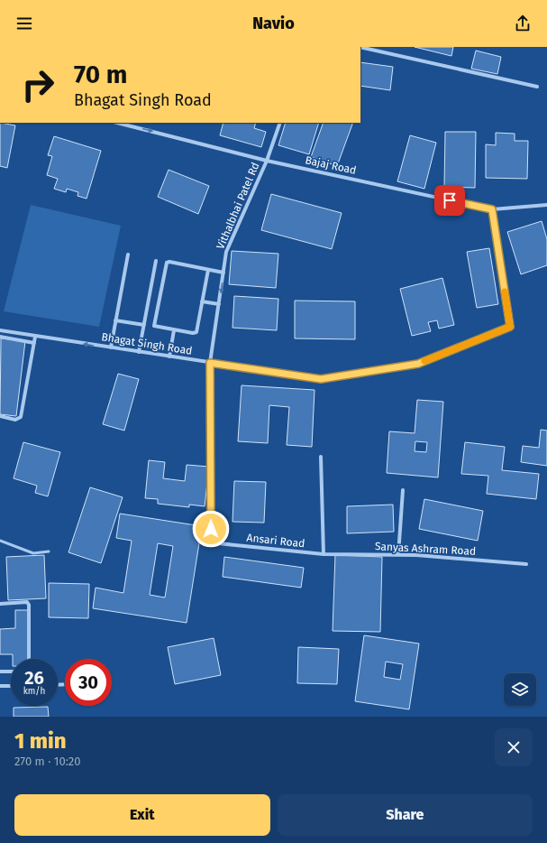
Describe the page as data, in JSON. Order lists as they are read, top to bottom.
{
  "streets": {
    "street": [
      "Bajaj Road",
      "Vithalbhai Patel Rd",
      "Bhagat Singh Road",
      "Ansari Road",
      "Sanyas Ashram Road"
    ]
  },
  "crossings": [
    ["Bajaj Road", "Vithalbhai Patel Rd"],
    ["Bajaj Road", "Bhagat Singh Road"],
    ["Vithalbhai Patel Rd", "Bhagat Singh Road"],
    ["Vithalbhai Patel Rd", "Ansari Road"],
    ["Bhagat Singh Road", "Ansari Road"],
    ["Ansari Road", "Sanyas Ashram Road"]
  ],
  "one_way": ["Bajaj Road"],
  "page": {
    "header": "Navio",
    "turn": ["70 m", "Bhagat Singh Road"],
    "speed": "26 km/h",
    "limit": "30",
    "heading": ["1 min", "270 m · 10:20"],
    "buttons": ["Exit", "Share"]
  }
}
